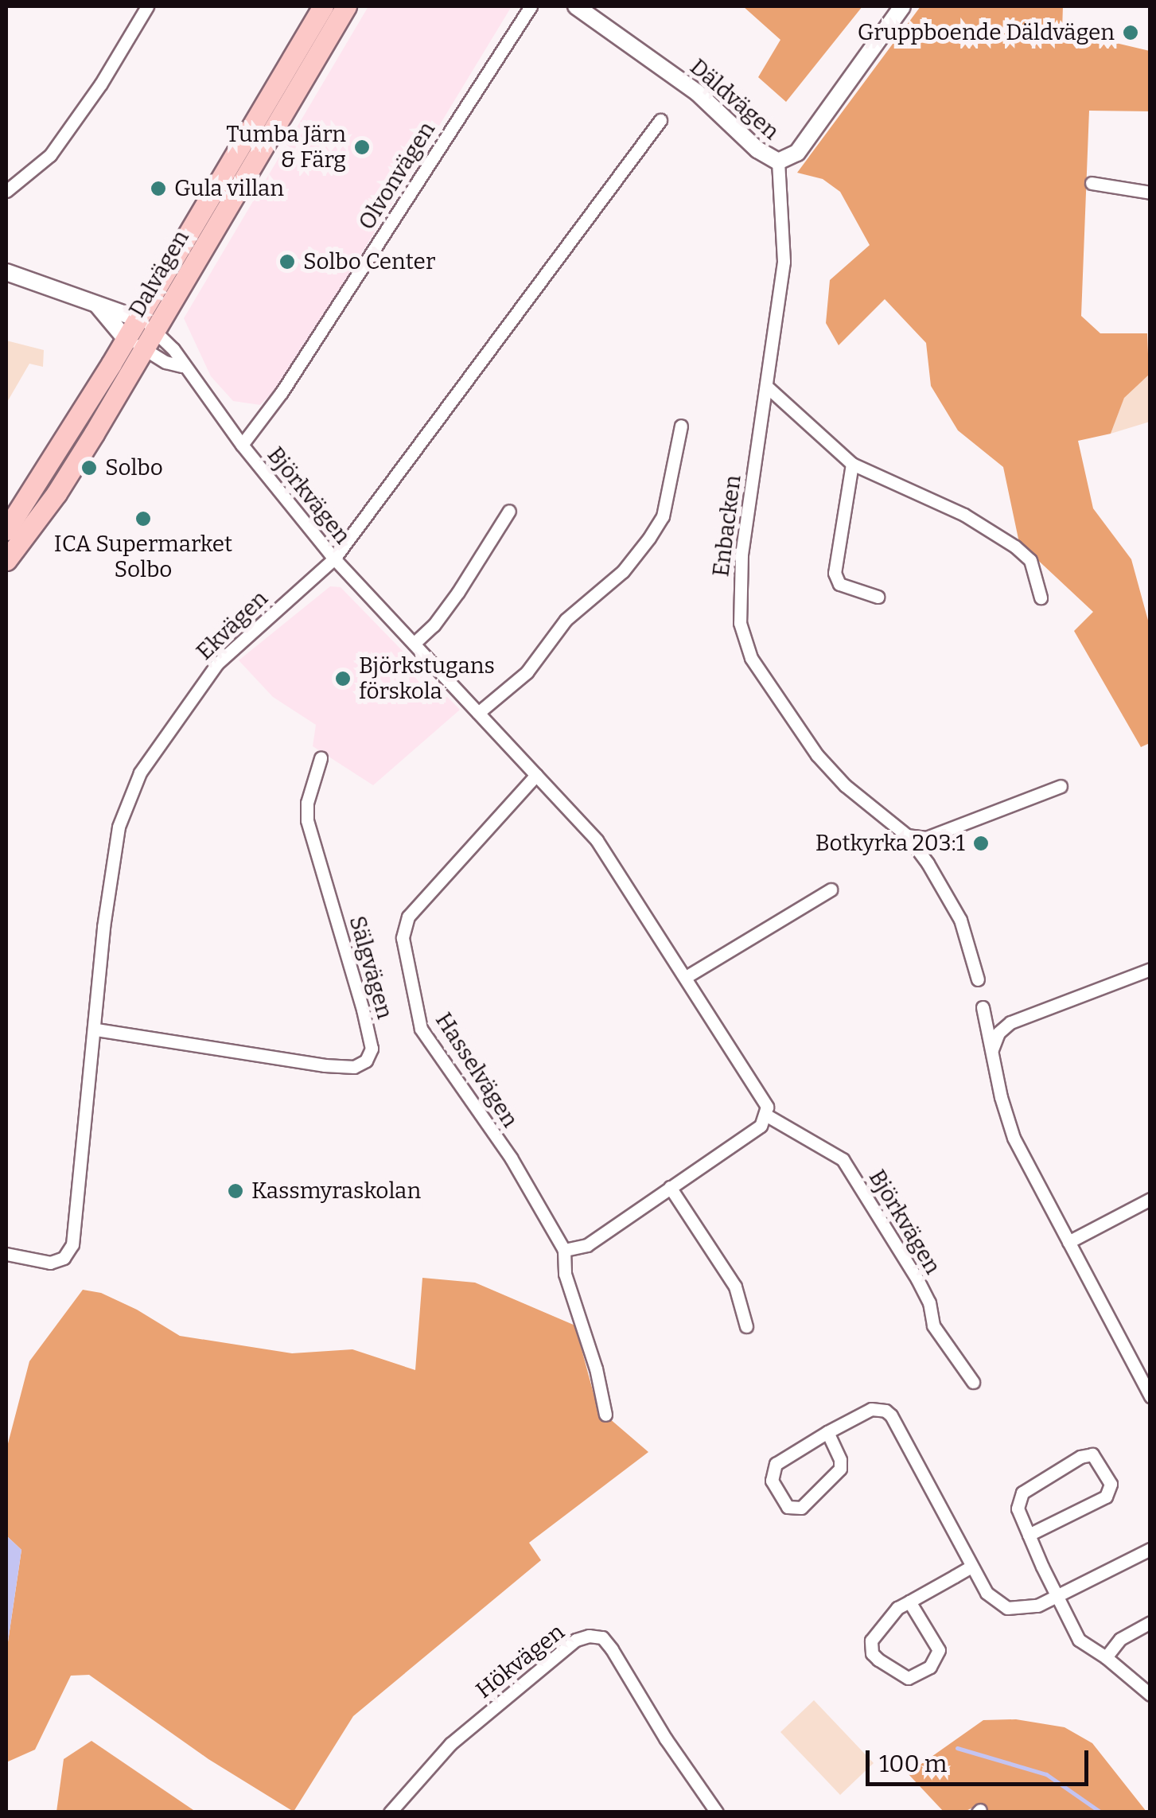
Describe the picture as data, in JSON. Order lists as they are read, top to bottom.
{
  "streets": {
    "main road": ["Dalvägen"],
    "street": [
      "Däldvägen",
      "Olvonvägen",
      "Björkvägen",
      "Enbacken",
      "Ekvägen",
      "Sälgvägen",
      "Hasselvägen",
      "Hökvägen"
    ]
  },
  "crossings": [
    ["Däldvägen", "Enbacken"],
    ["Olvonvägen", "Björkvägen"],
    ["Dalvägen", "Björkvägen"],
    ["Björkvägen", "Ekvägen"],
    ["Björkvägen", "Hasselvägen"],
    ["Ekvägen", "Sälgvägen"]
  ],
  "places": [
    "Gruppboende Däldvägen",
    "Tumba Järn & Färg",
    "Gula villan",
    "Solbo Center",
    "Solbo",
    "ICA Supermarket Solbo",
    "Björkstugans förskola",
    "Botkyrka 203:1",
    "Kassmyraskolan"
  ],
  "scale_bar": "100 m"
}
